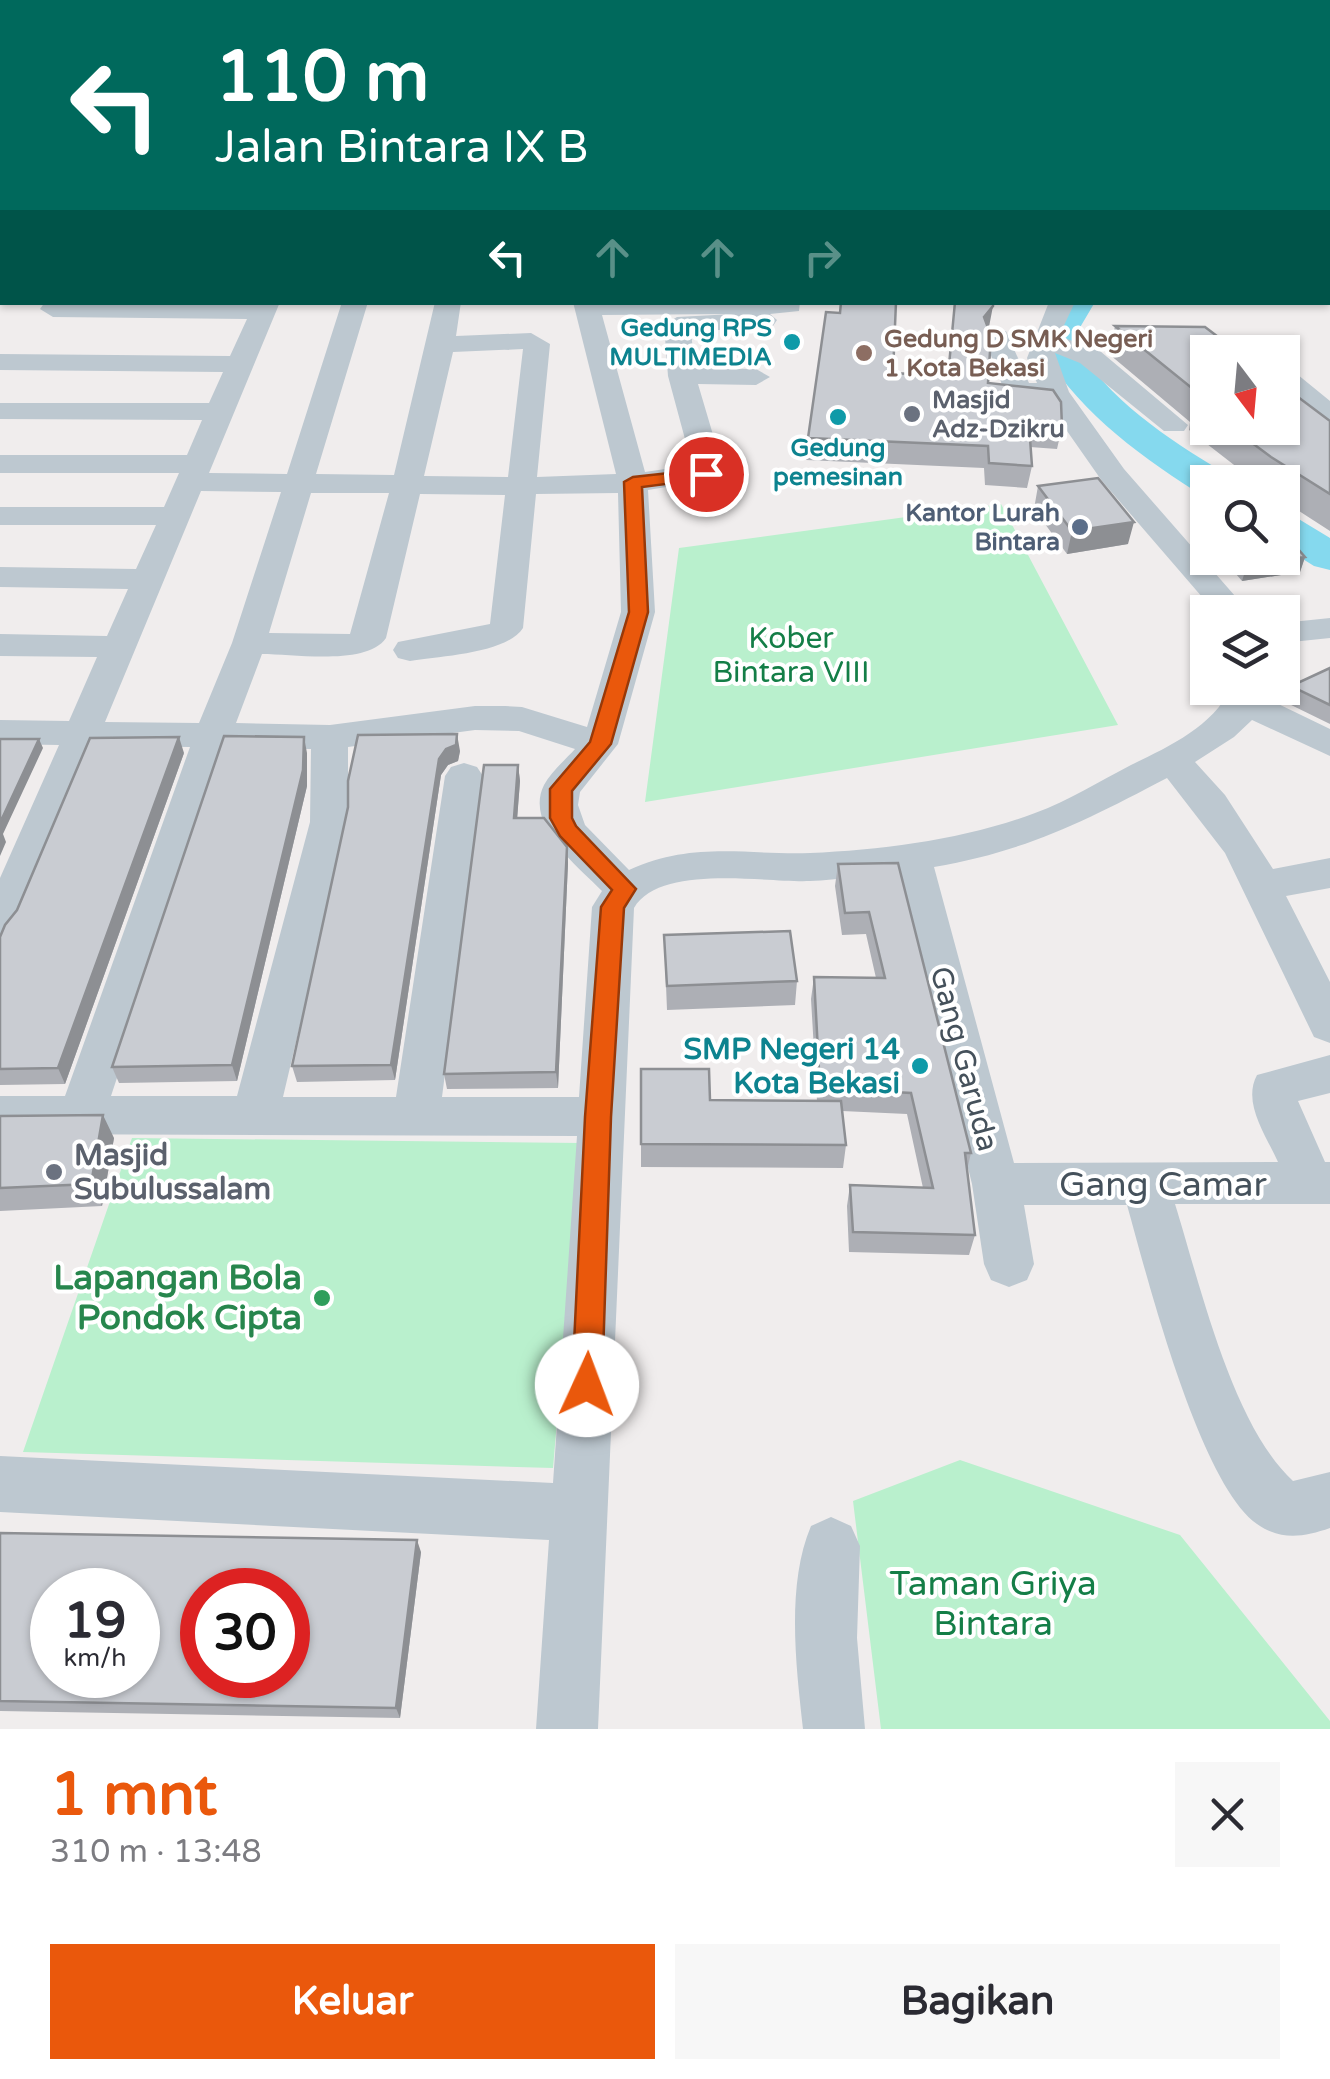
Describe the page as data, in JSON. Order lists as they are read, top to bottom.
{
  "streets": {
    "street": ["Gang Garuda", "Gang Camar"]
  },
  "crossings": [
    ["Gang Garuda", "Gang Camar"]
  ],
  "parks": ["Kober Bintara VIII", "Taman Griya Bintara"],
  "places": [
    "Gedung RPS MULTIMEDIA",
    "Gedung D SMK Negeri 1 Kota Bekasi",
    "Masjid Adz-Dzikru",
    "Gedung pemesinan",
    "Kantor Lurah Bintara",
    "SMP Negeri 14 Kota Bekasi",
    "Masjid Subulussalam",
    "Lapangan Bola Pondok Cipta"
  ],
  "north": "bottom",
  "page": {
    "turn": ["110 m", "Jalan Bintara IX B"],
    "speed": "19 km/h",
    "limit": "30",
    "heading": ["1 mnt", "310 m · 13:48"],
    "buttons": ["Keluar", "Bagikan"]
  }
}
